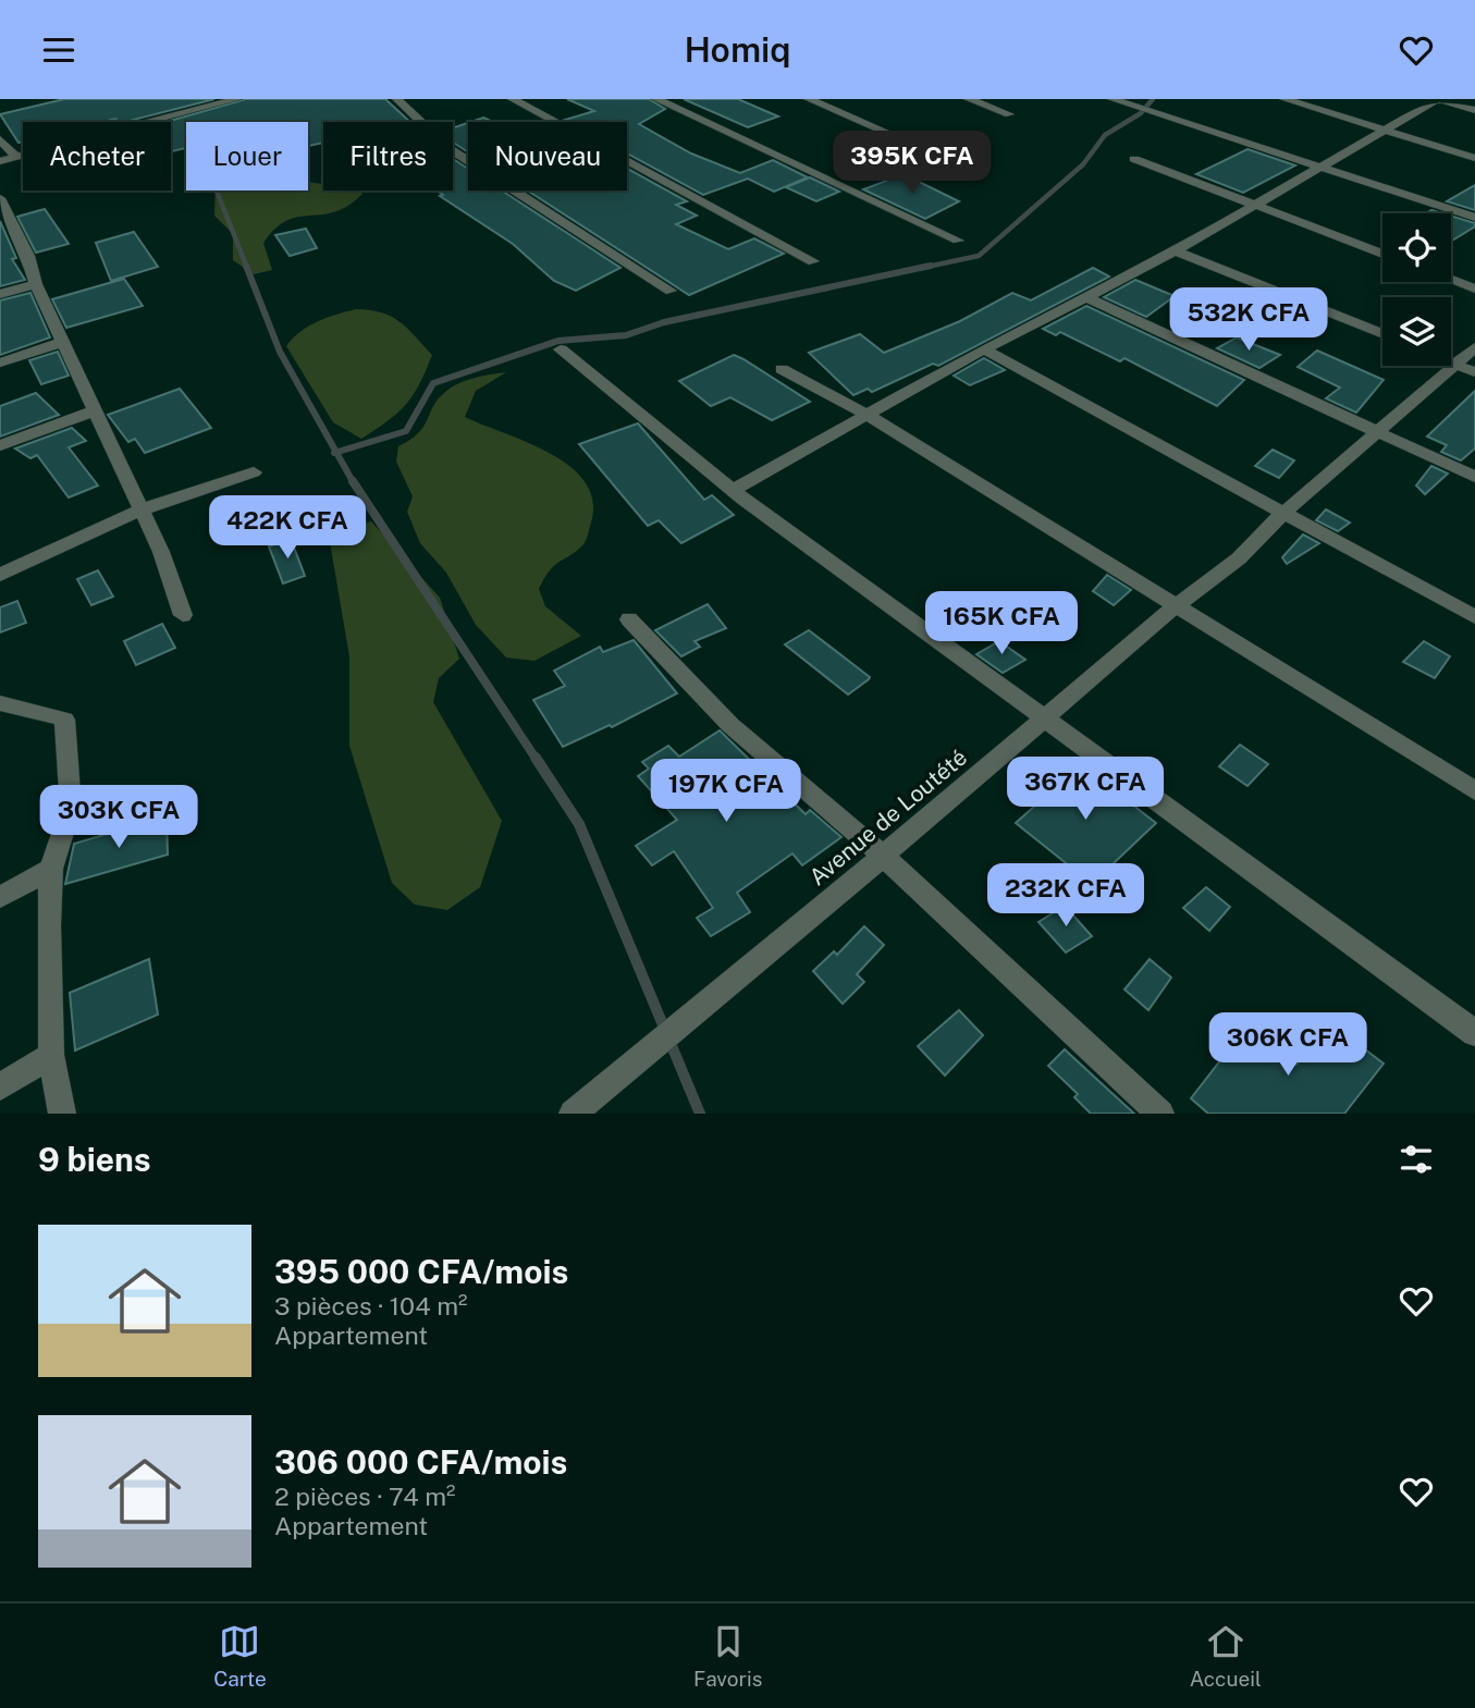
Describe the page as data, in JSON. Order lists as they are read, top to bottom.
{
  "streets": {
    "street": ["Avenue de Loutété"]
  },
  "page": {
    "header": "Homiq",
    "chip": [
      "Acheter",
      "Louer",
      "Filtres",
      "Nouveau"
    ],
    "price": [
      "395K CFA",
      "532K CFA",
      "422K CFA",
      "165K CFA",
      "367K CFA",
      "197K CFA",
      "303K CFA",
      "232K CFA",
      "306K CFA"
    ],
    "heading": "9 biens",
    "list": [
      {
        "name": "395 000 CFA/mois",
        "note": "3 pièces · 104 m² · Appartement"
      },
      {
        "name": "306 000 CFA/mois",
        "note": "2 pièces · 74 m² · Appartement"
      }
    ],
    "tabs": ["Carte", "Favoris", "Accueil"]
  }
}
